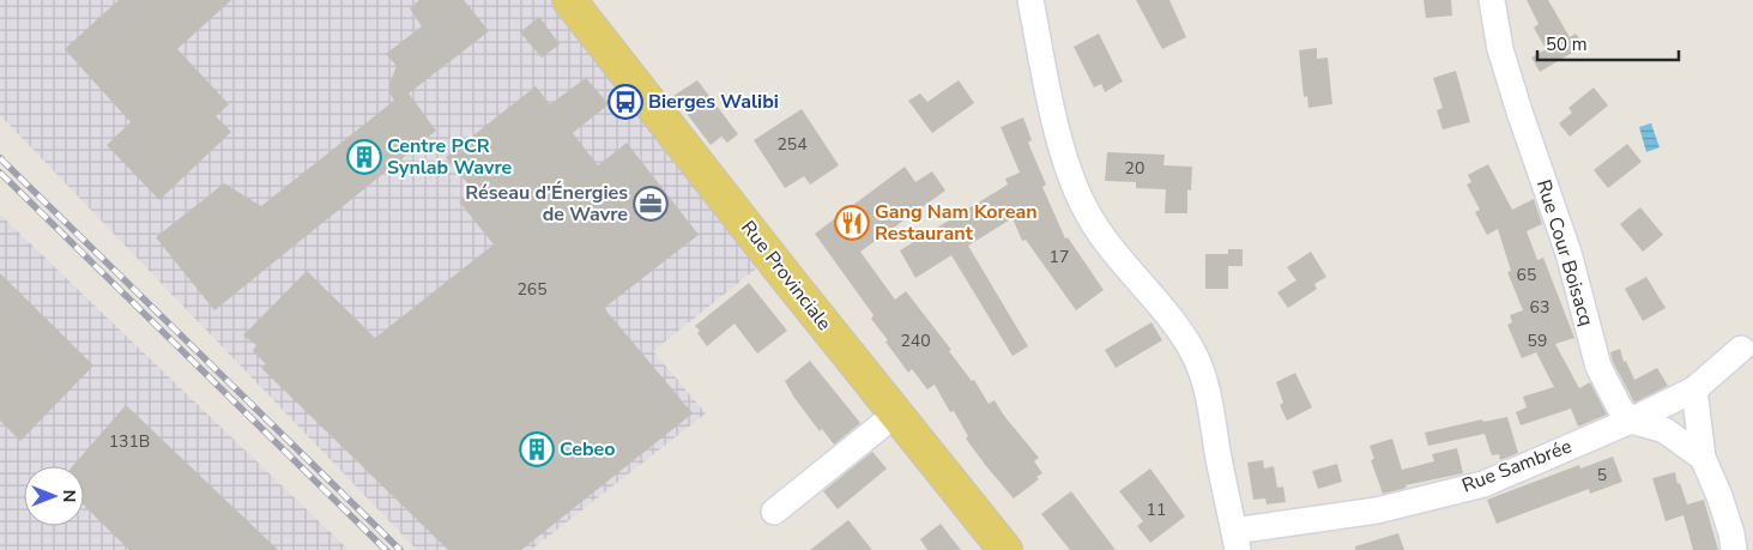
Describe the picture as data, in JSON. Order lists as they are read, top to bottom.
{
  "streets": {
    "main road": ["Rue Provinciale"],
    "street": ["Rue Cour Boisacq", "Rue Sambrée"]
  },
  "crossings": [
    ["Rue Cour Boisacq", "Rue Sambrée"]
  ],
  "places": {
    "bus stop": ["Bierges Walibi"],
    "building": ["Centre PCR Synlab Wavre", "Cebeo"],
    "office": ["Réseau d’Énergies de Wavre"],
    "restaurant": ["Gang Nam Korean Restaurant"]
  },
  "house_numbers": [
    "254",
    "20",
    "17",
    "65",
    "265",
    "63",
    "240",
    "59",
    "131B",
    "5",
    "11"
  ],
  "scale_bar": "50 m",
  "north": "right"
}
